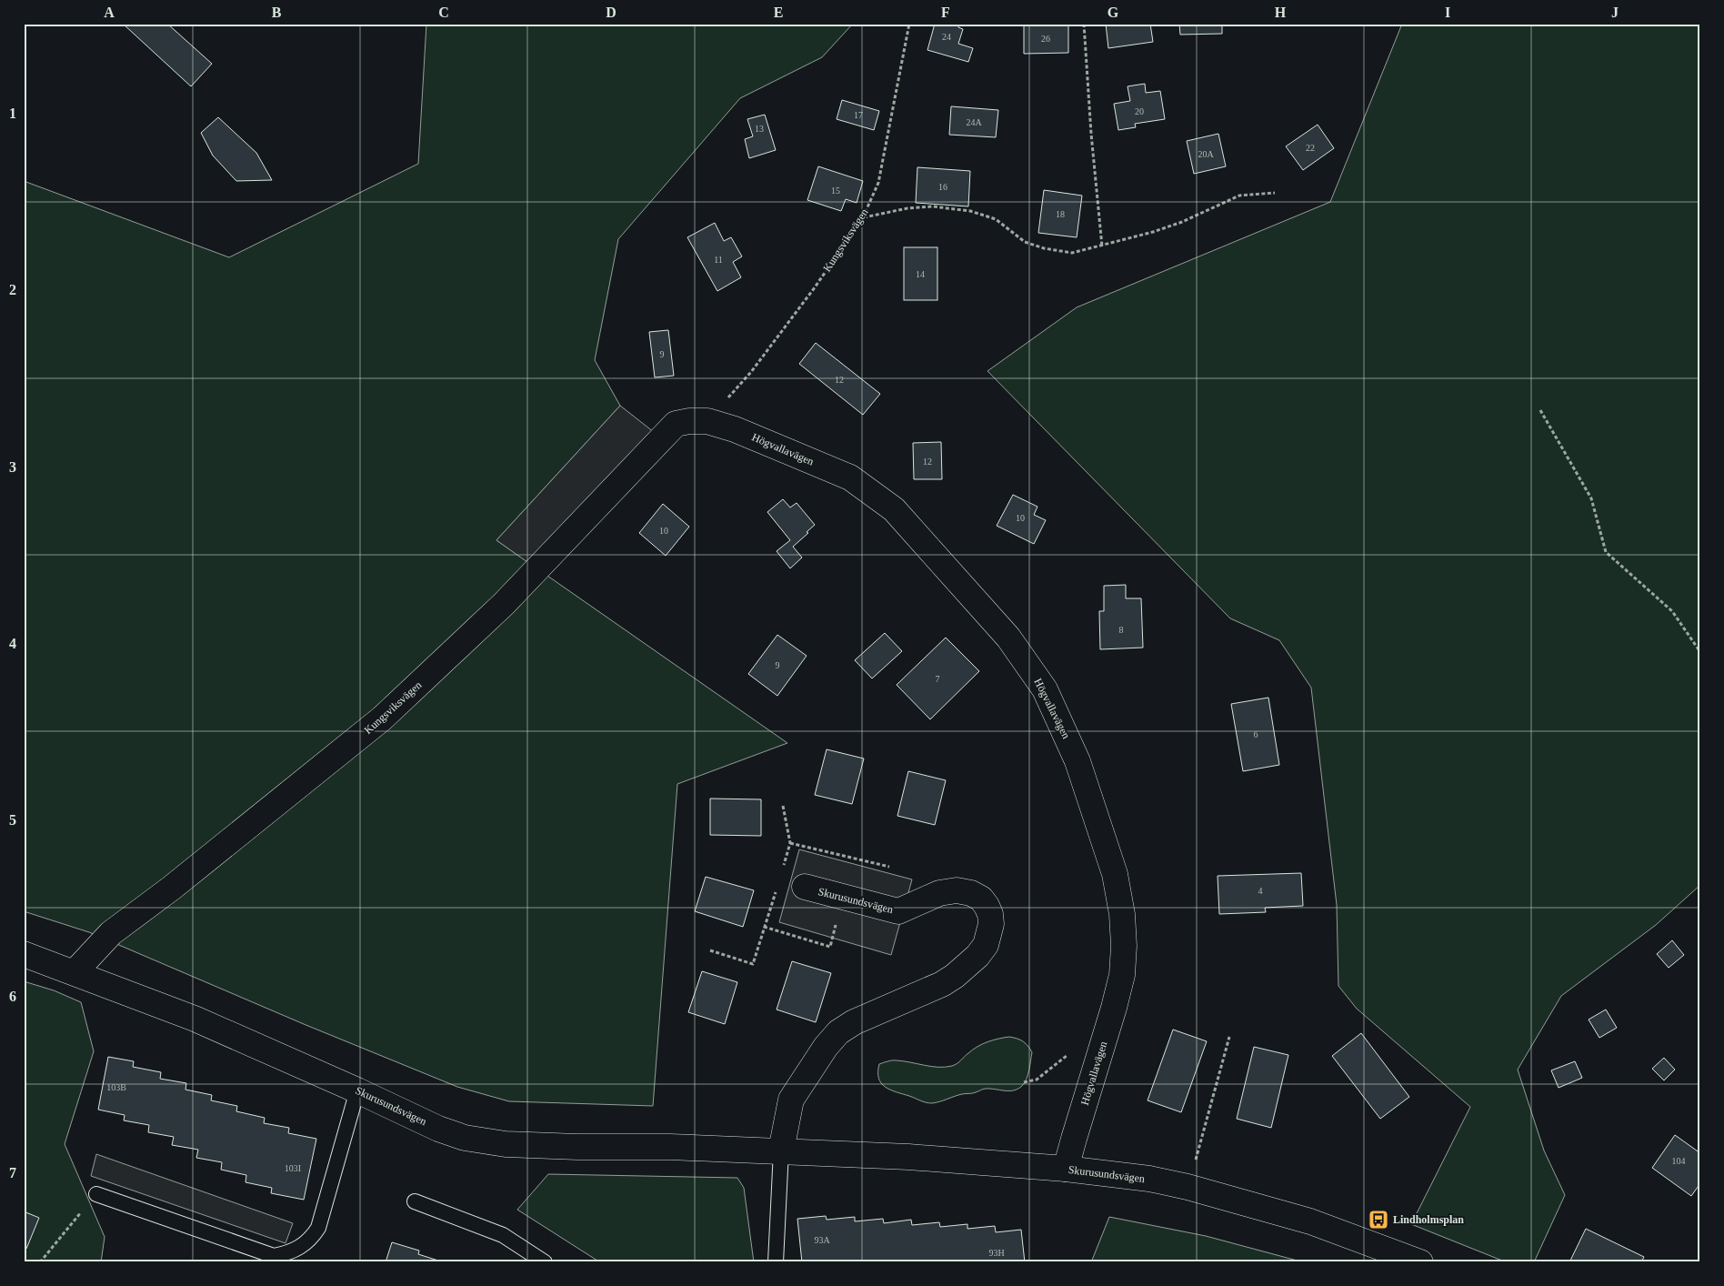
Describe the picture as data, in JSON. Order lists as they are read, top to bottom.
{
  "streets": {
    "street": ["Kungsviksvägen", "Högvallavägen", "Skurusundsvägen"]
  },
  "crossings": [
    ["Kungsviksvägen", "Högvallavägen"],
    ["Kungsviksvägen", "Skurusundsvägen"],
    ["Högvallavägen", "Skurusundsvägen"]
  ],
  "places": {
    "bus stop": ["Lindholmsplan"]
  },
  "house_numbers": [
    "24",
    "26",
    "20",
    "17",
    "24A",
    "13",
    "22",
    "20A",
    "16",
    "15",
    "18",
    "11",
    "14",
    "9",
    "12",
    "12",
    "10",
    "10",
    "8",
    "9",
    "7",
    "6",
    "4",
    "103B",
    "104",
    "103I",
    "93A",
    "93H"
  ],
  "grid": {
    "columns": [
      "A",
      "B",
      "C",
      "D",
      "E",
      "F",
      "G",
      "H",
      "I",
      "J"
    ],
    "rows": [
      "1",
      "2",
      "3",
      "4",
      "5",
      "6",
      "7"
    ]
  }
}
